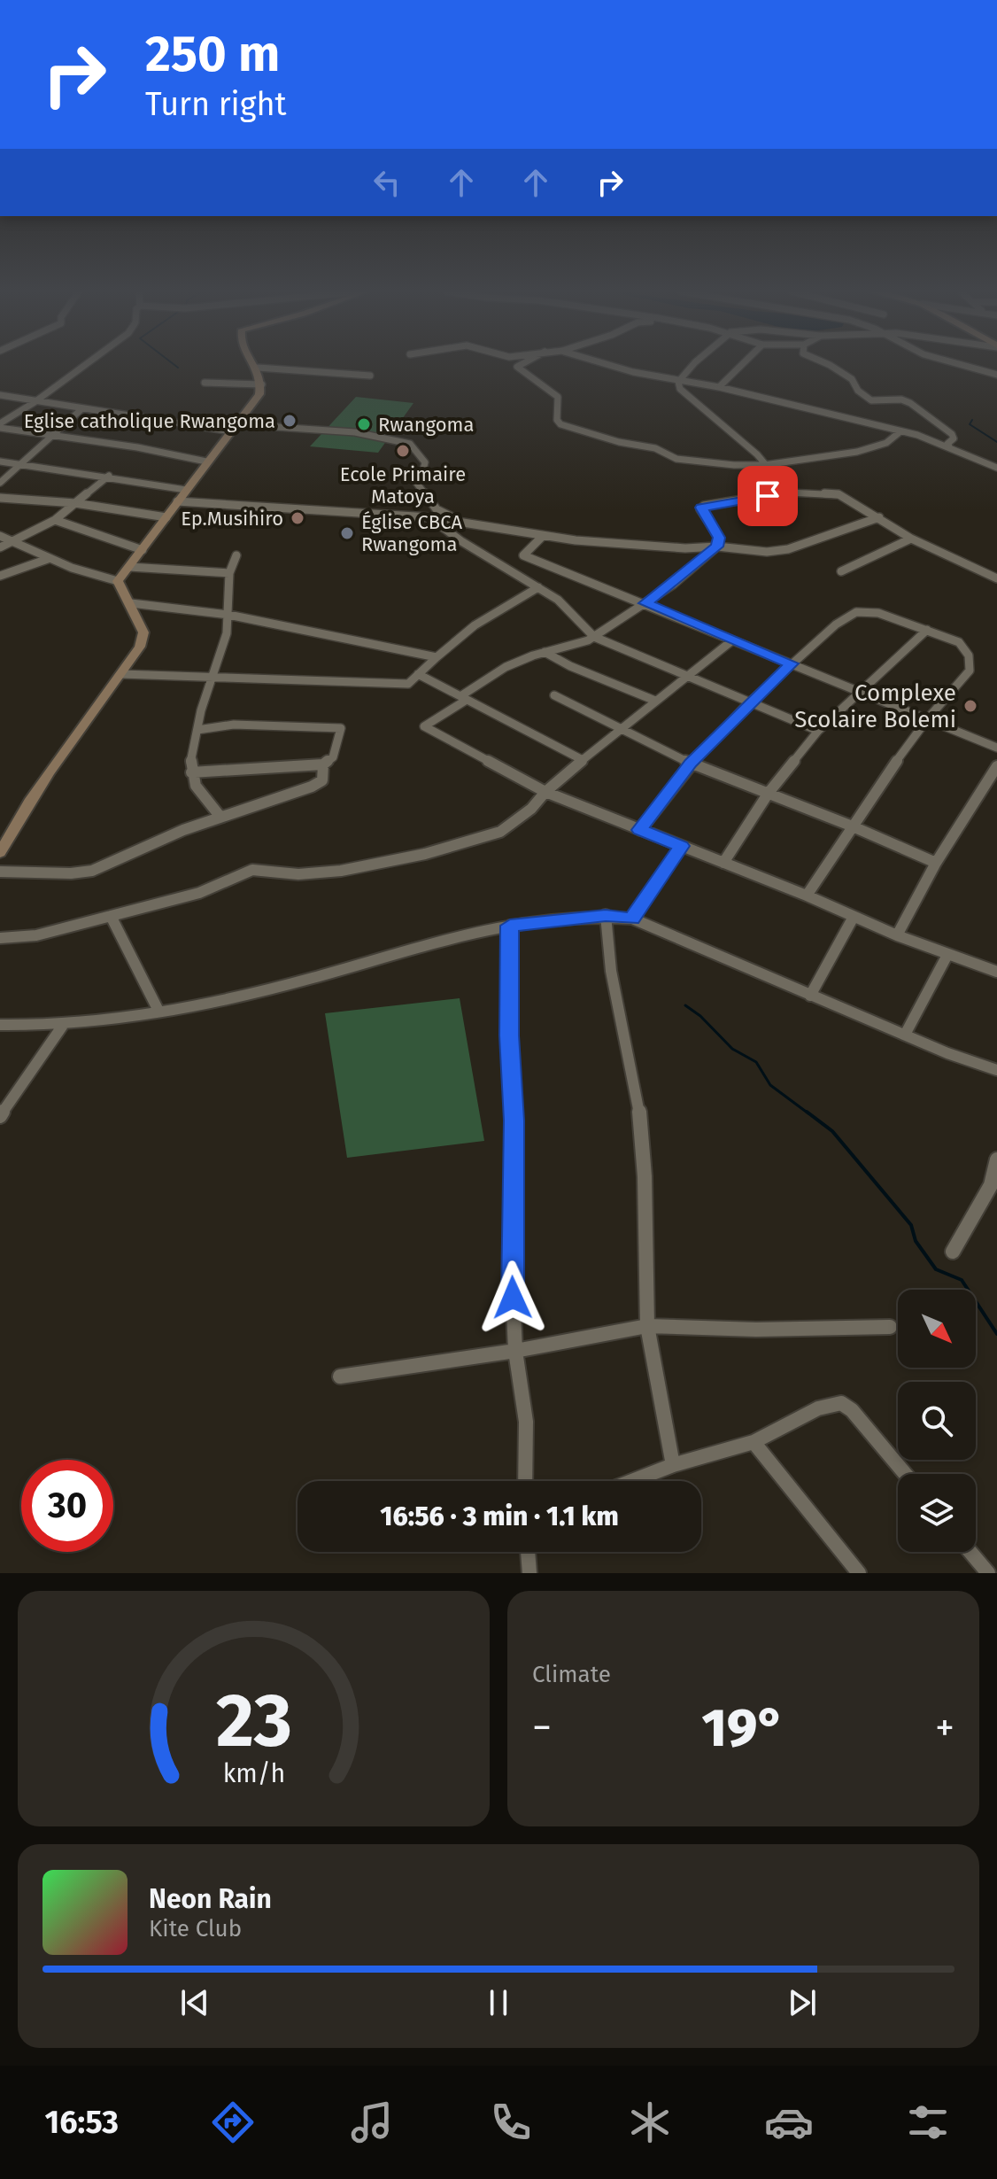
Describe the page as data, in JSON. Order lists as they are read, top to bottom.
{
  "places": [
    "Eglise catholique Rwangoma",
    "Rwangoma",
    "Ecole Primaire Matoya",
    "Ep.Musihiro",
    "Église CBCA Rwangoma",
    "Complexe Scolaire Bolemi"
  ],
  "north": "bottom right",
  "page": {
    "turn": ["250 m", "Turn right"],
    "limit": "30",
    "trip": "16:56 · 3 min · 1.1 km",
    "tile": "Climate",
    "heat": ["−", "19°", "+"],
    "song": ["Neon Rain", "Kite Club"],
    "tabs": "16:53",
    "gauge": ["23", "km/h"]
  }
}
